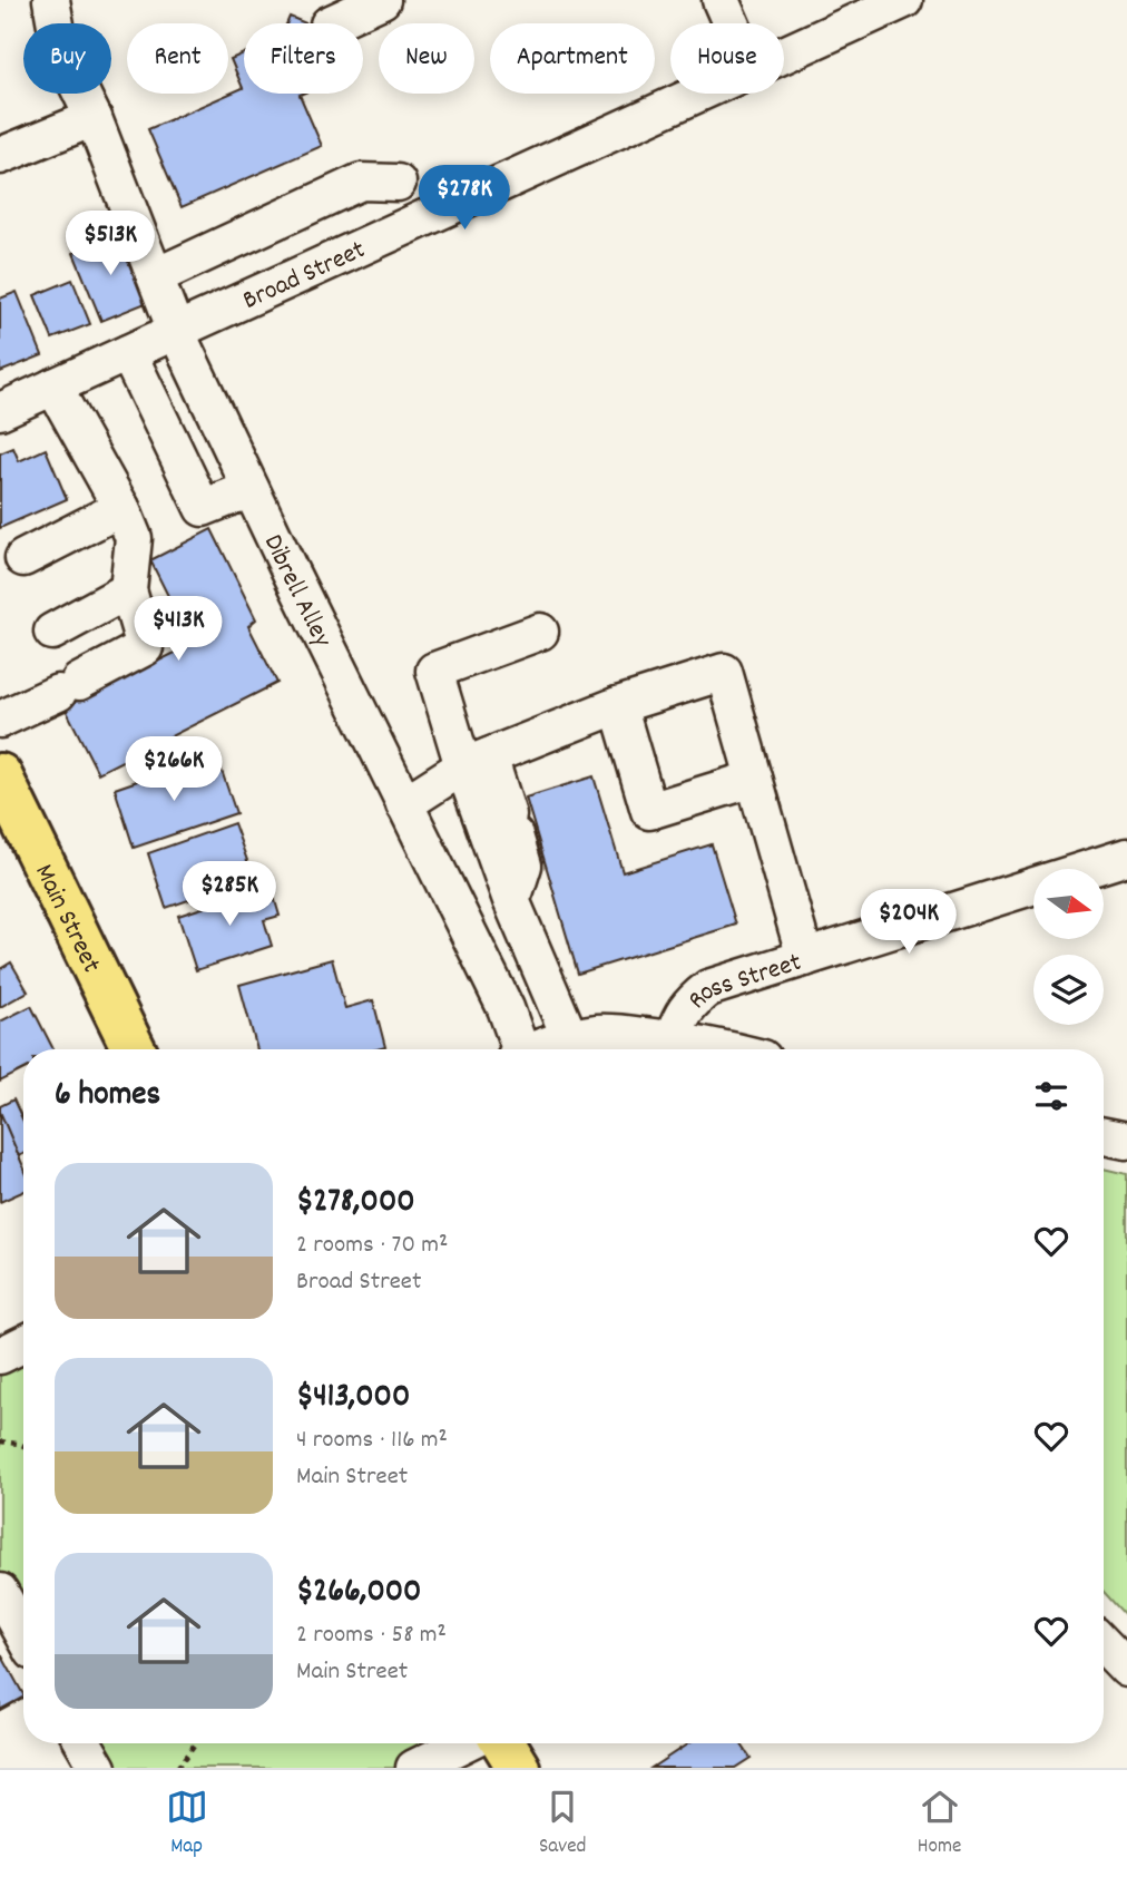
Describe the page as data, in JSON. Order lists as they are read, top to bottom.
{
  "streets": {
    "main road": ["Main Street"],
    "street": ["Broad Street", "Dibrell Alley", "Ross Street"]
  },
  "crossings": [
    ["Broad Street", "Dibrell Alley"]
  ],
  "north": "right",
  "page": {
    "chip": [
      "Buy",
      "Rent",
      "Filters",
      "New",
      "Apartment",
      "House"
    ],
    "price": [
      "$278K",
      "$513K",
      "$413K",
      "$266K",
      "$285K",
      "$204K"
    ],
    "heading": "6 homes",
    "list": [
      {
        "name": "$278,000",
        "note": "2 rooms · 70 m² · Broad Street"
      },
      {
        "name": "$413,000",
        "note": "4 rooms · 116 m² · Main Street"
      },
      {
        "name": "$266,000",
        "note": "2 rooms · 58 m² · Main Street"
      }
    ],
    "tabs": ["Map", "Saved", "Home"]
  }
}
